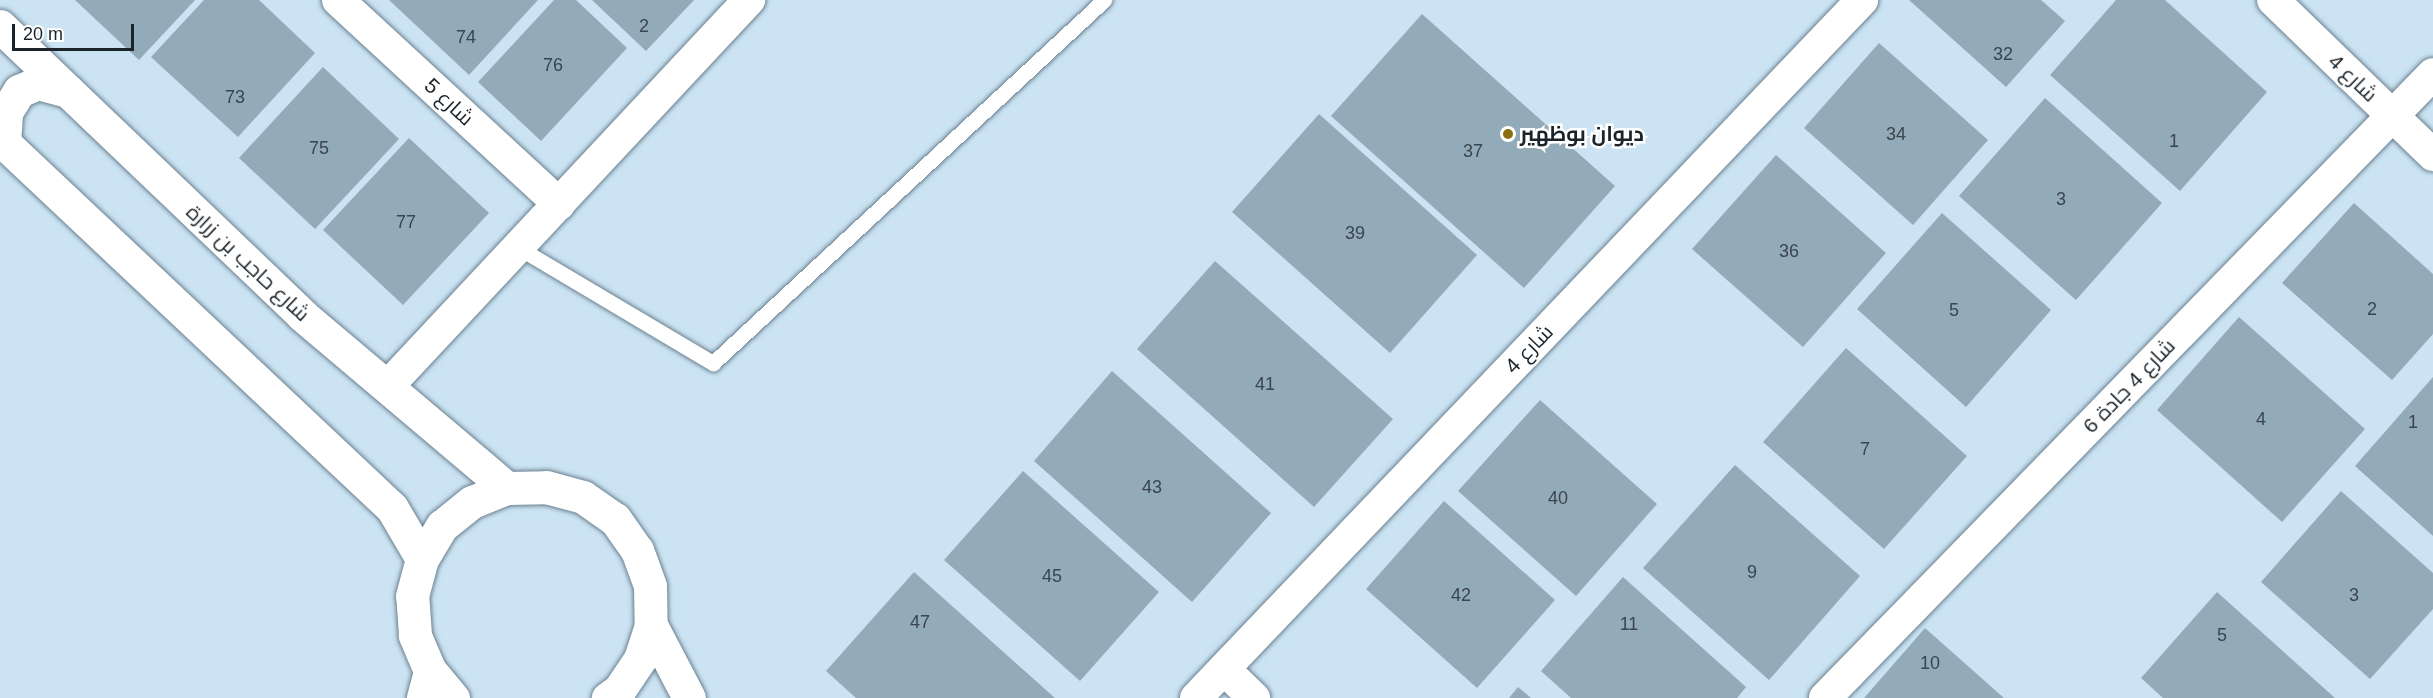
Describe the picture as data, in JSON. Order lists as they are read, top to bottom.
{
  "streets": {
    "street": [
      "شارع 4",
      "شارع 5",
      "شارع حاجب بن زرارة",
      "شارع 4 جادة 6"
    ]
  },
  "crossings": [
    ["شارع 4", "شارع 4 جادة 6"]
  ],
  "places": ["ديوان بوظهير"],
  "house_numbers": [
    "2",
    "74",
    "32",
    "76",
    "73",
    "34",
    "1",
    "75",
    "37",
    "3",
    "77",
    "39",
    "36",
    "2",
    "5",
    "41",
    "4",
    "1",
    "7",
    "43",
    "40",
    "9",
    "45",
    "42",
    "3",
    "47",
    "11",
    "5",
    "10"
  ],
  "scale_bar": "20 m"
}
